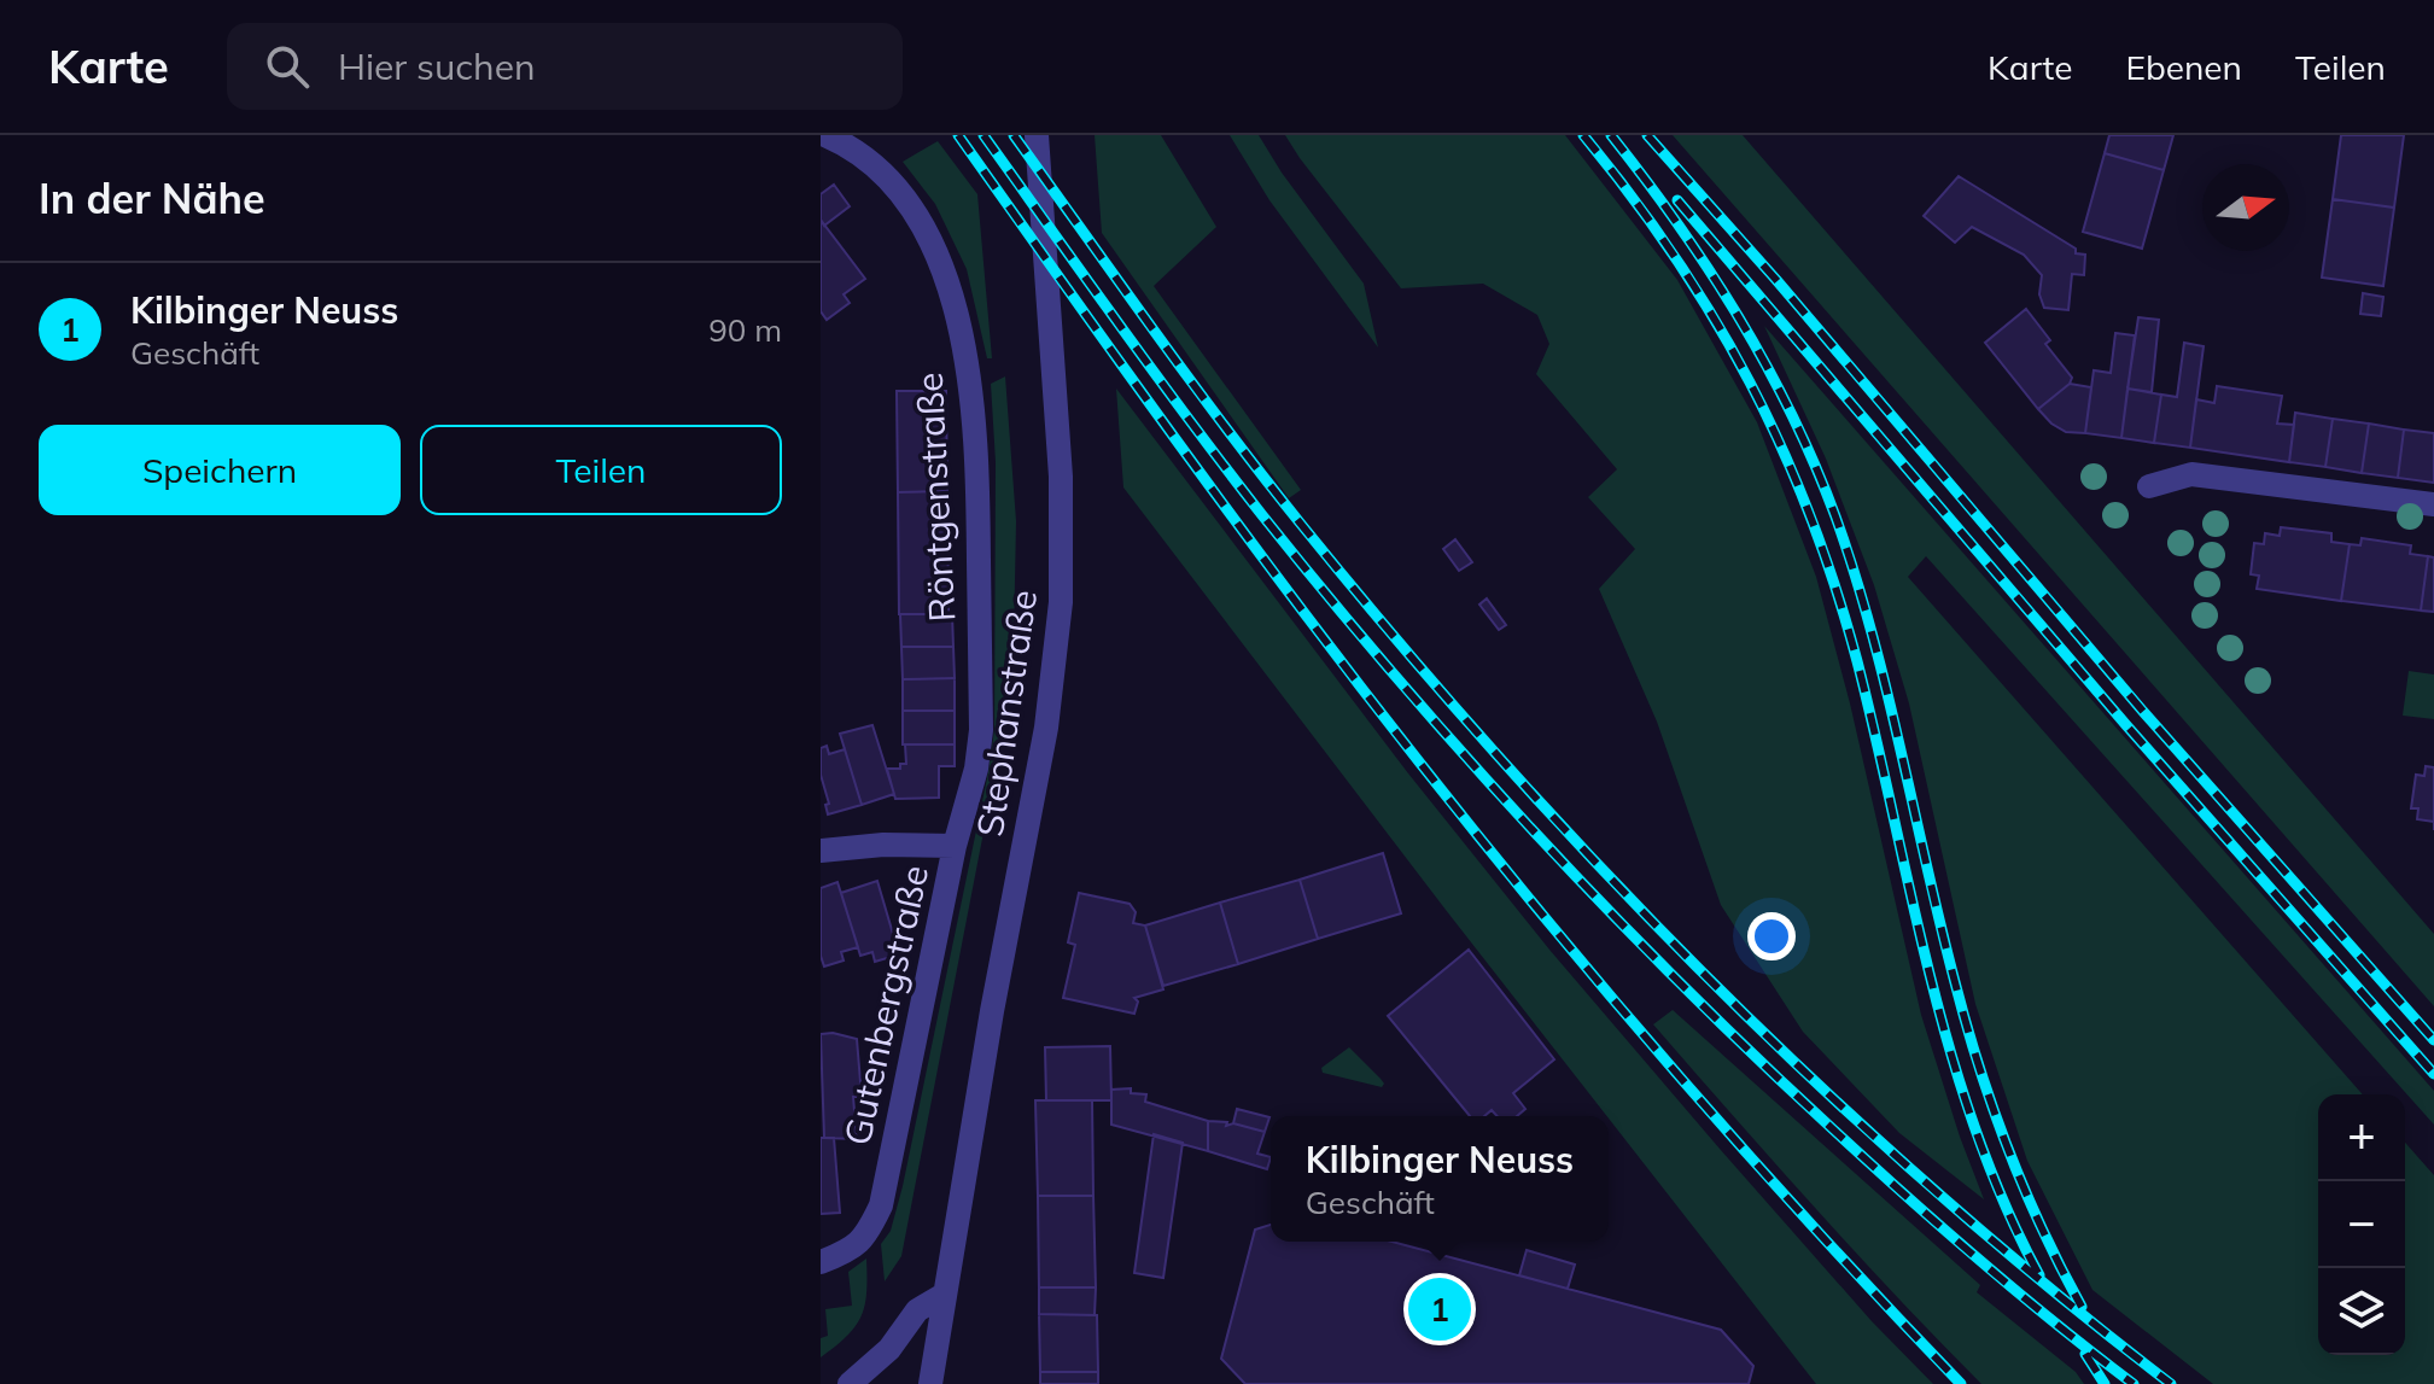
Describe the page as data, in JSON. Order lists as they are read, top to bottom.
{
  "streets": {
    "street": ["Röntgenstraße", "Stephanstraße", "Gutenbergstraße"]
  },
  "crossings": [
    ["Röntgenstraße", "Gutenbergstraße"]
  ],
  "north": "right",
  "page": {
    "header": "Karte",
    "search": "Hier suchen",
    "nav": ["Karte", "Ebenen", "Teilen"],
    "heading": "In der Nähe",
    "list": [
      {
        "mark": "1",
        "name": "Kilbinger Neuss",
        "note": "Geschäft",
        "value": "90 m"
      }
    ],
    "buttons": ["Speichern", "Teilen"],
    "map_buttons": ["+", "−"],
    "popup": ["Kilbinger Neuss", "Geschäft"],
    "pins": "1"
  }
}
